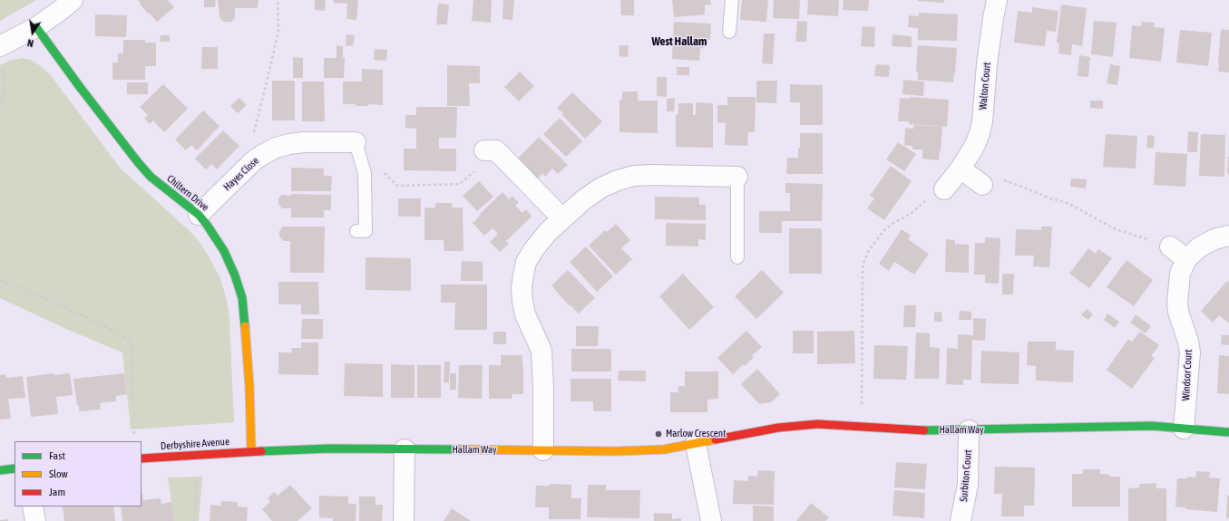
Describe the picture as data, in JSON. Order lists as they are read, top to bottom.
{
  "streets": {
    "street": [
      "Walton Court",
      "Hayes Close",
      "Chiltern Drive",
      "Windsor Court",
      "Hallam Way",
      "Derbyshire Avenue",
      "Surbiton Court"
    ]
  },
  "crossings": [
    ["Hayes Close", "Chiltern Drive"],
    ["Chiltern Drive", "Hallam Way"],
    ["Chiltern Drive", "Derbyshire Avenue"],
    ["Windsor Court", "Hallam Way"],
    ["Hallam Way", "Derbyshire Avenue"],
    ["Hallam Way", "Surbiton Court"]
  ],
  "districts": ["West Hallam"],
  "places": ["Marlow Crescent"],
  "legend": ["Fast", "Slow", "Jam"],
  "north": "bottom"
}
